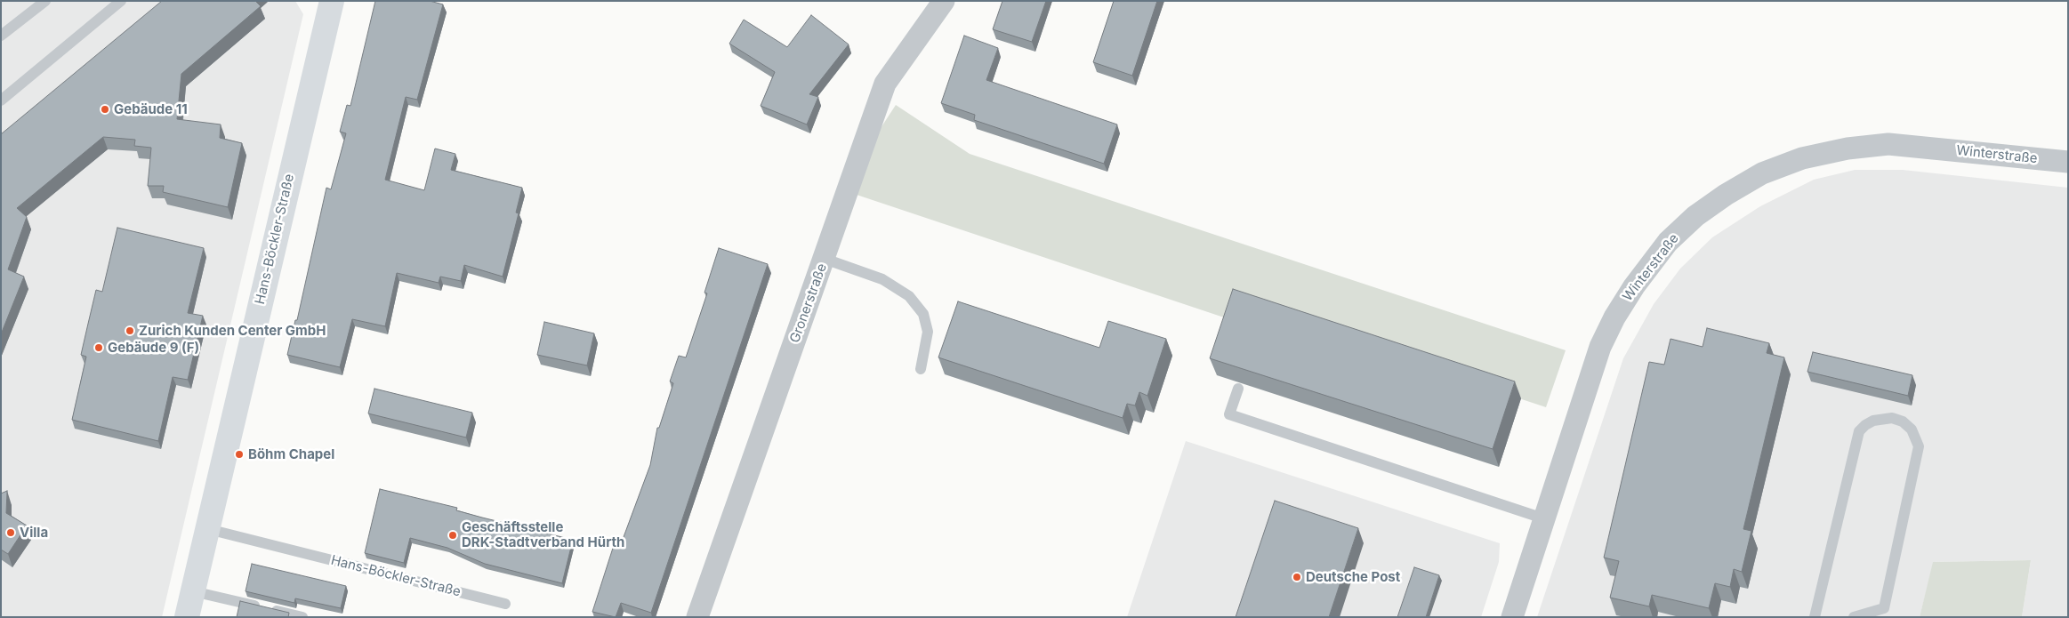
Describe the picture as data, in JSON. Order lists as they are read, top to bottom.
{
  "streets": {
    "street": ["Winterstraße", "Hans-Böckler-Straße", "Gronerstraße"]
  },
  "places": [
    "Gebäude 11",
    "Zurich Kunden Center GmbH",
    "Gebäude 9 (F)",
    "Böhm Chapel",
    "Villa",
    "Geschäftsstelle DRK-Stadtverband Hürth",
    "Deutsche Post"
  ]
}
